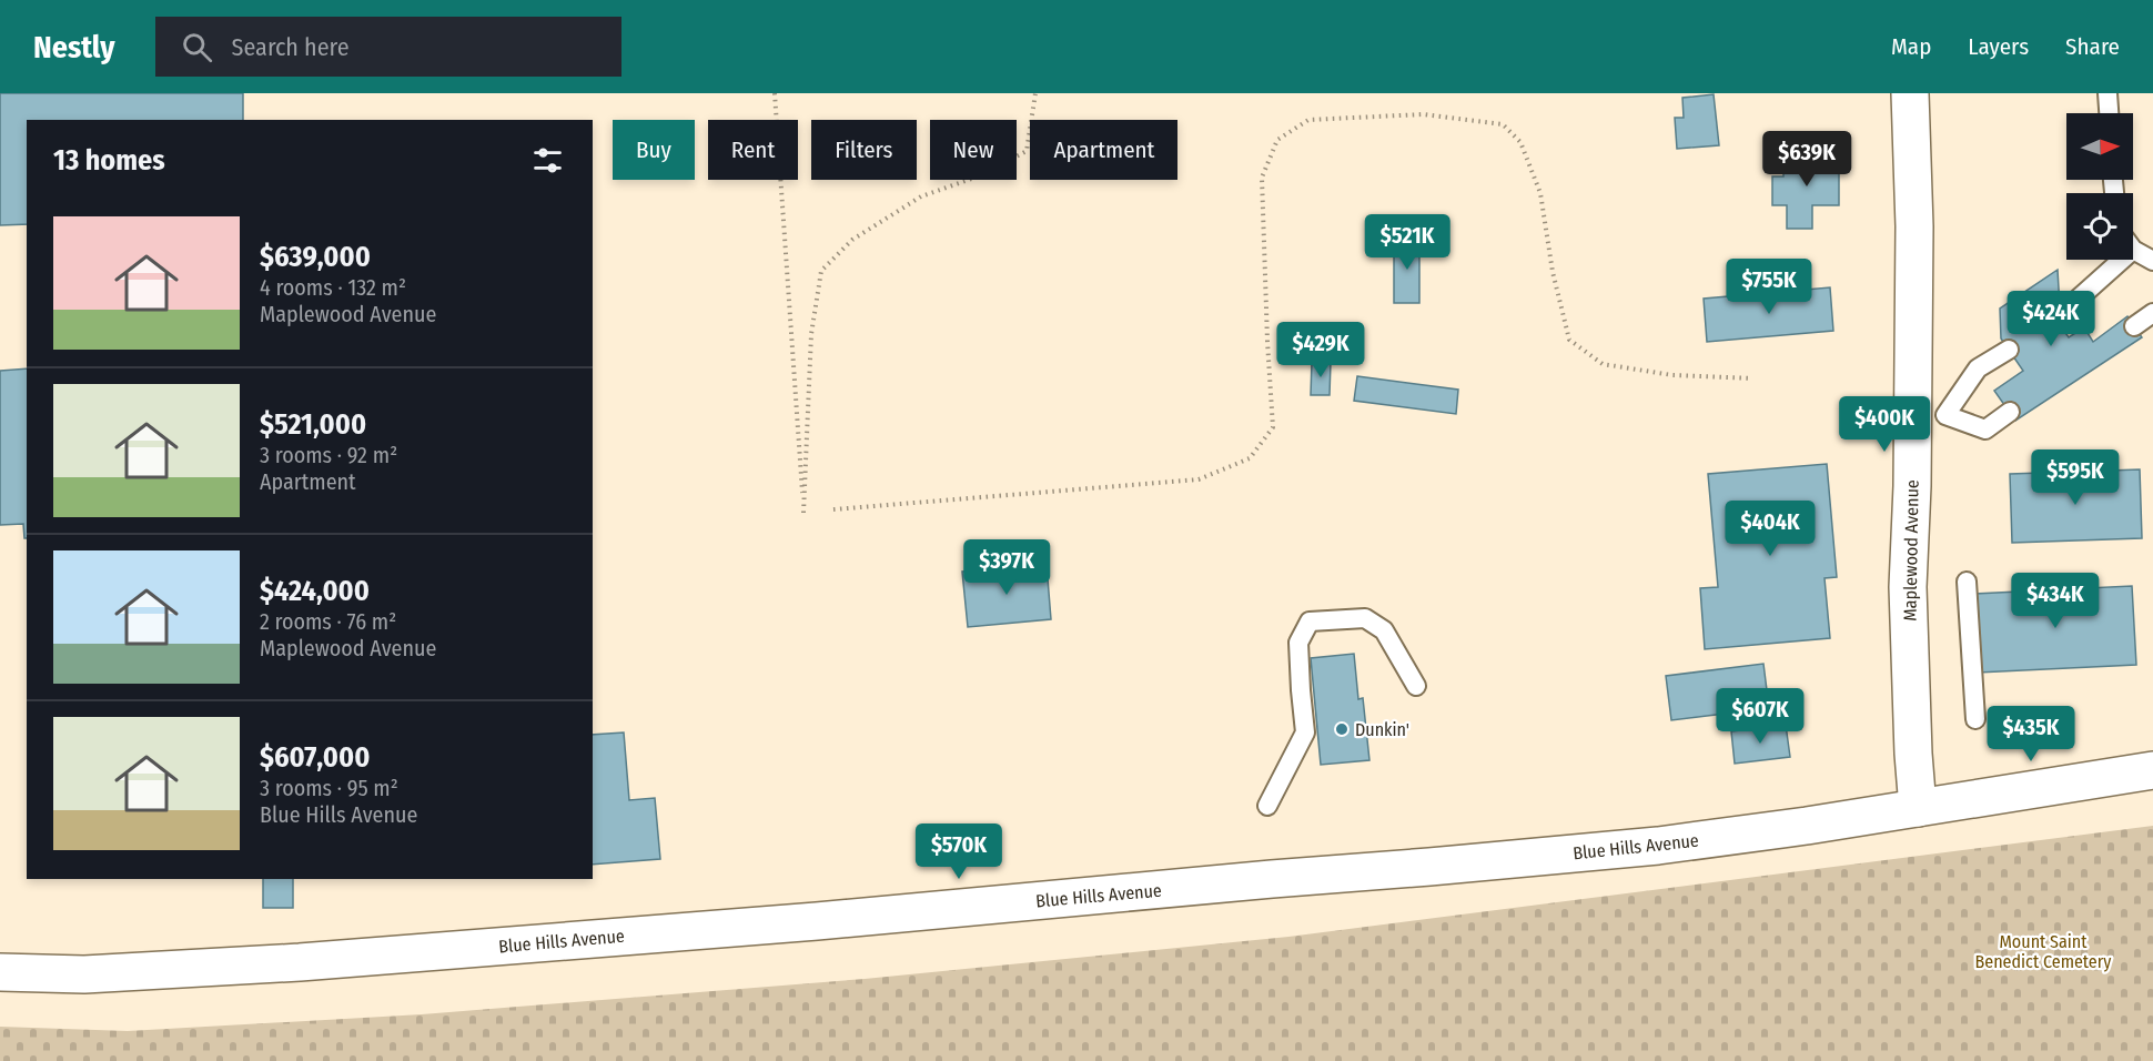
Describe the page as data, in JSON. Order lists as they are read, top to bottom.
{
  "streets": {
    "main road": ["Maplewood Avenue", "Blue Hills Avenue"]
  },
  "crossings": [
    ["Maplewood Avenue", "Blue Hills Avenue"]
  ],
  "parks": ["Mount Saint Benedict Cemetery"],
  "places": ["Dunkin'"],
  "north": "right",
  "page": {
    "header": "Nestly",
    "search": "Search here",
    "nav": ["Map", "Layers", "Share"],
    "chip": [
      "Buy",
      "Rent",
      "Filters",
      "New",
      "Apartment"
    ],
    "heading": "13 homes",
    "price": [
      "$639K",
      "$521K",
      "$755K",
      "$424K",
      "$429K",
      "$400K",
      "$595K",
      "$404K",
      "$397K",
      "$434K",
      "$607K",
      "$435K",
      "$570K"
    ],
    "list": [
      {
        "name": "$639,000",
        "note": "4 rooms · 132 m² · Maplewood Avenue"
      },
      {
        "name": "$521,000",
        "note": "3 rooms · 92 m² · Apartment"
      },
      {
        "name": "$424,000",
        "note": "2 rooms · 76 m² · Maplewood Avenue"
      },
      {
        "name": "$607,000",
        "note": "3 rooms · 95 m² · Blue Hills Avenue"
      }
    ]
  }
}
